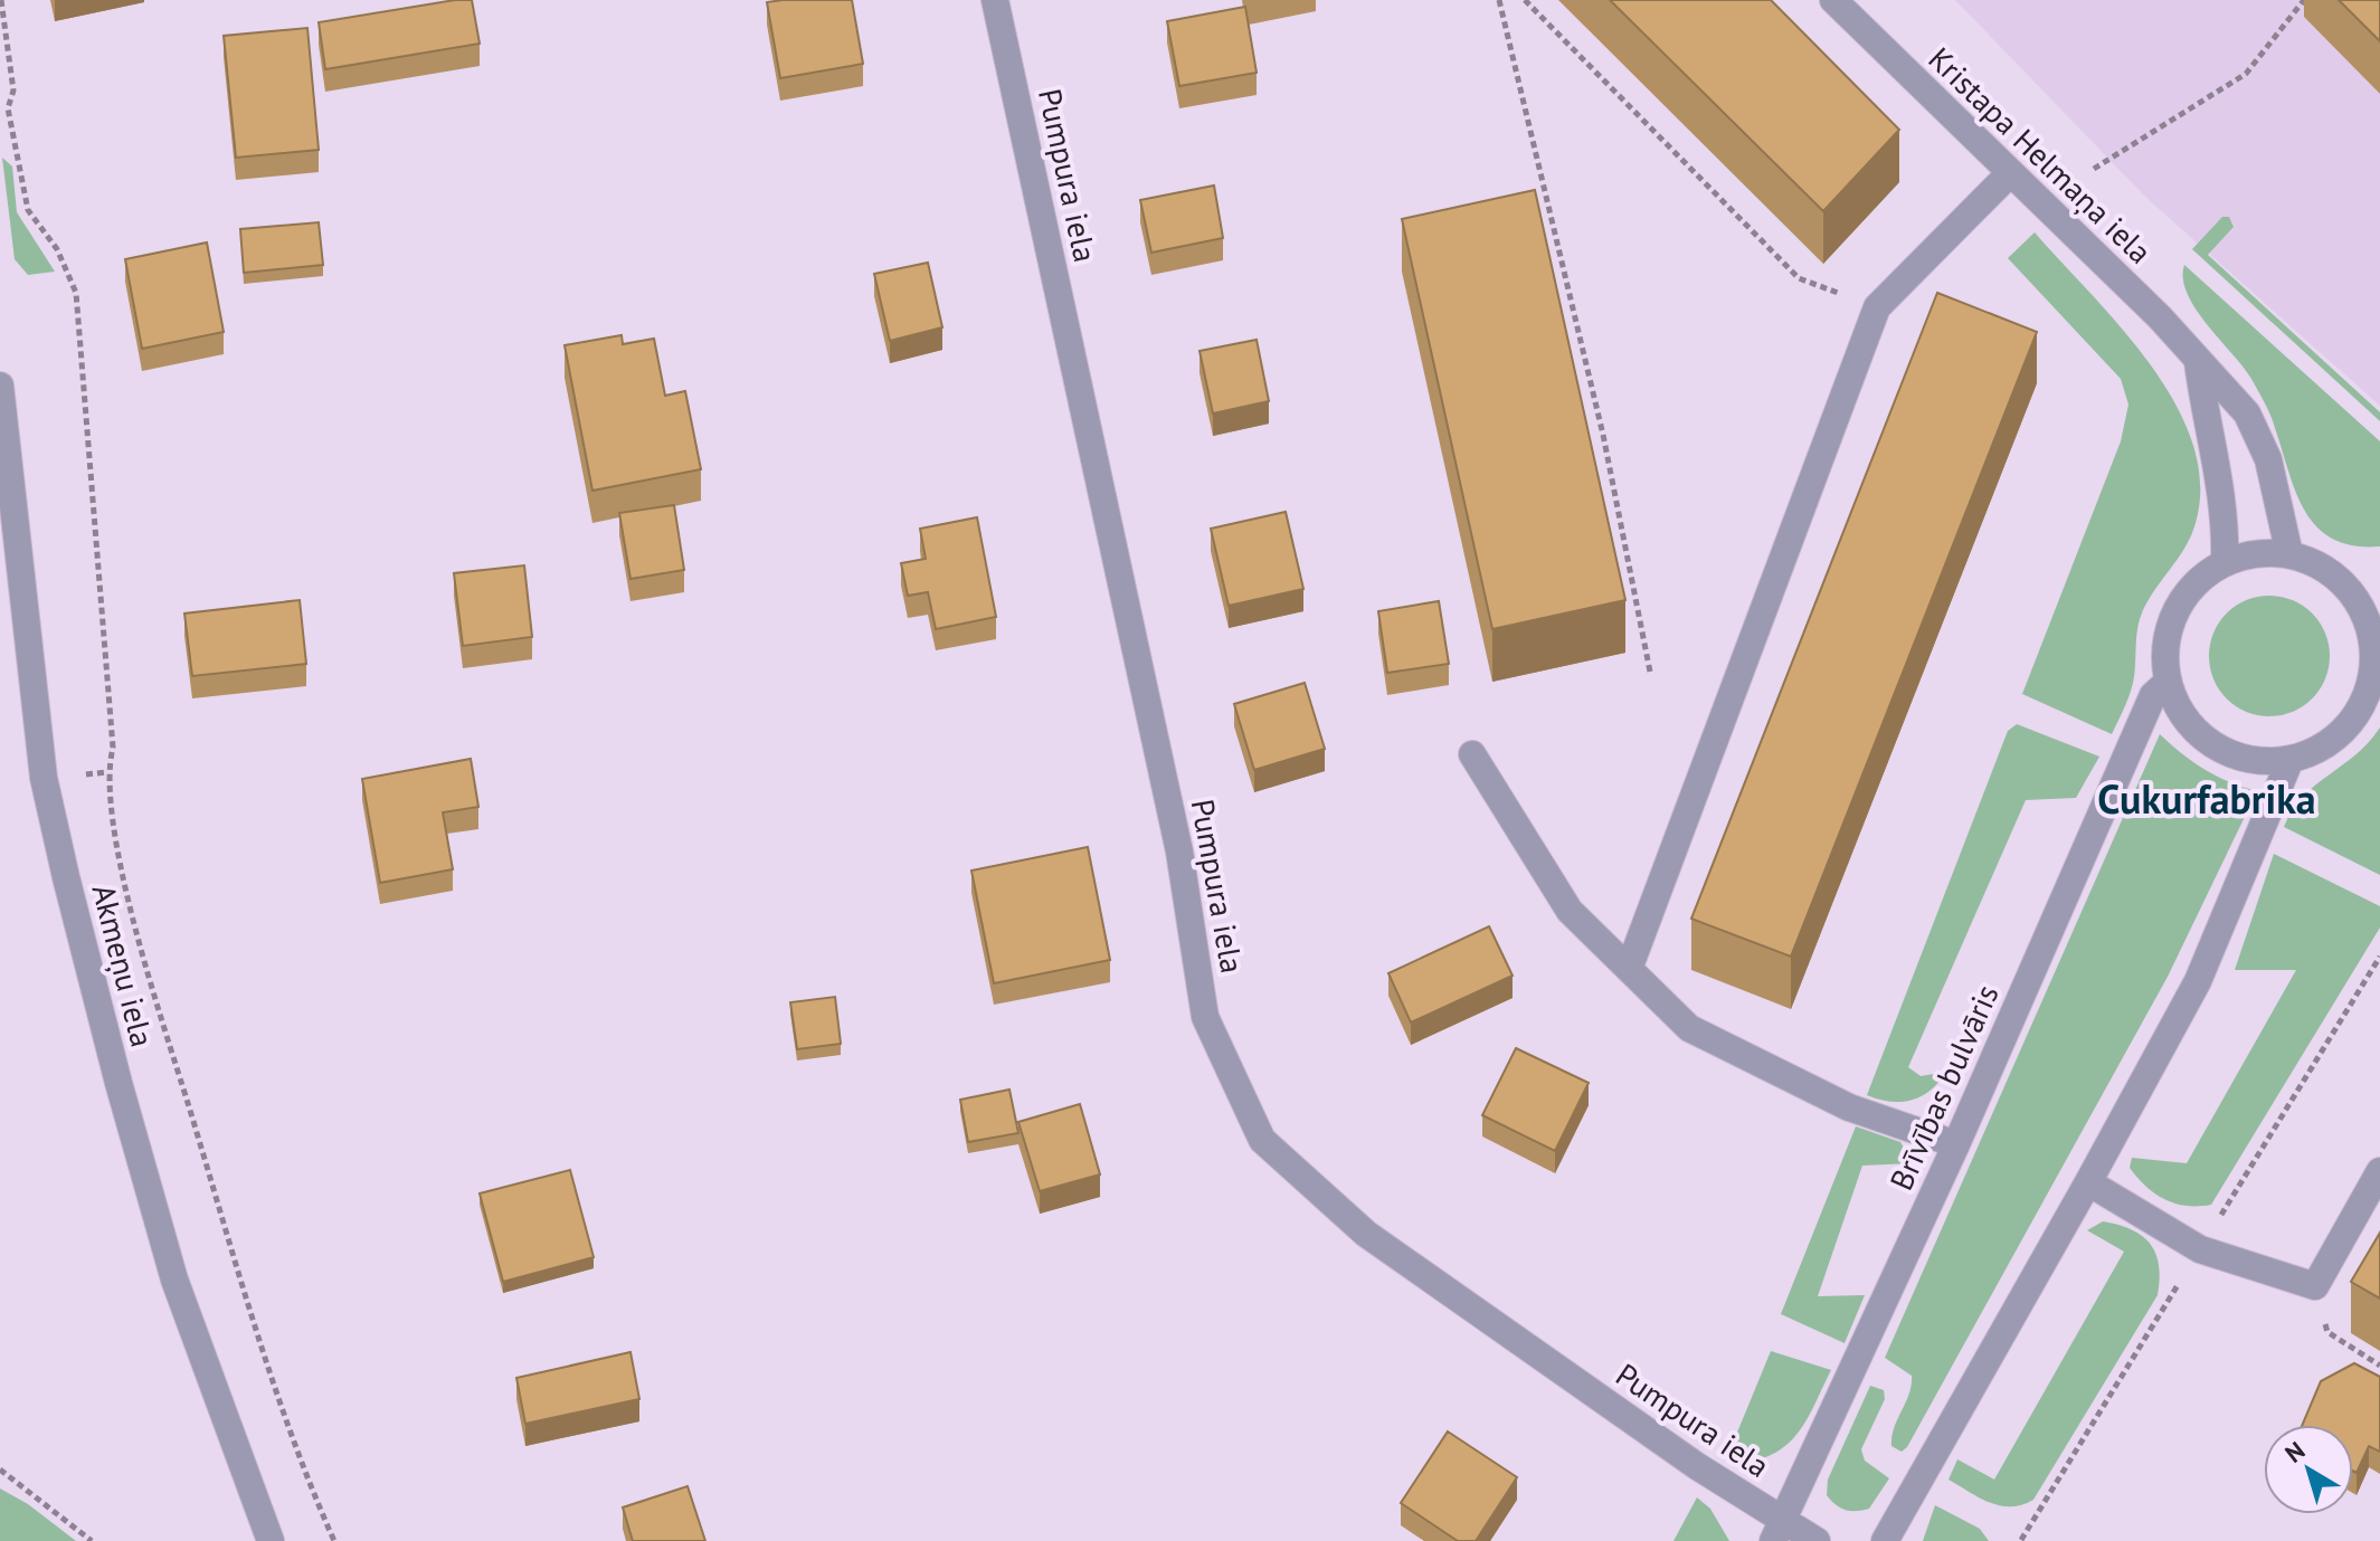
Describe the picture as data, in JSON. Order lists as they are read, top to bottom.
{
  "streets": {
    "street": [
      "Kristapa Helmaņa iela",
      "Pumpura iela",
      "Akmeņu iela",
      "Brīvības bulvāris"
    ]
  },
  "crossings": [
    ["Kristapa Helmaņa iela", "Brīvības bulvāris"],
    ["Pumpura iela", "Brīvības bulvāris"]
  ],
  "districts": ["Cukurfabrika"],
  "north": "top left"
}
